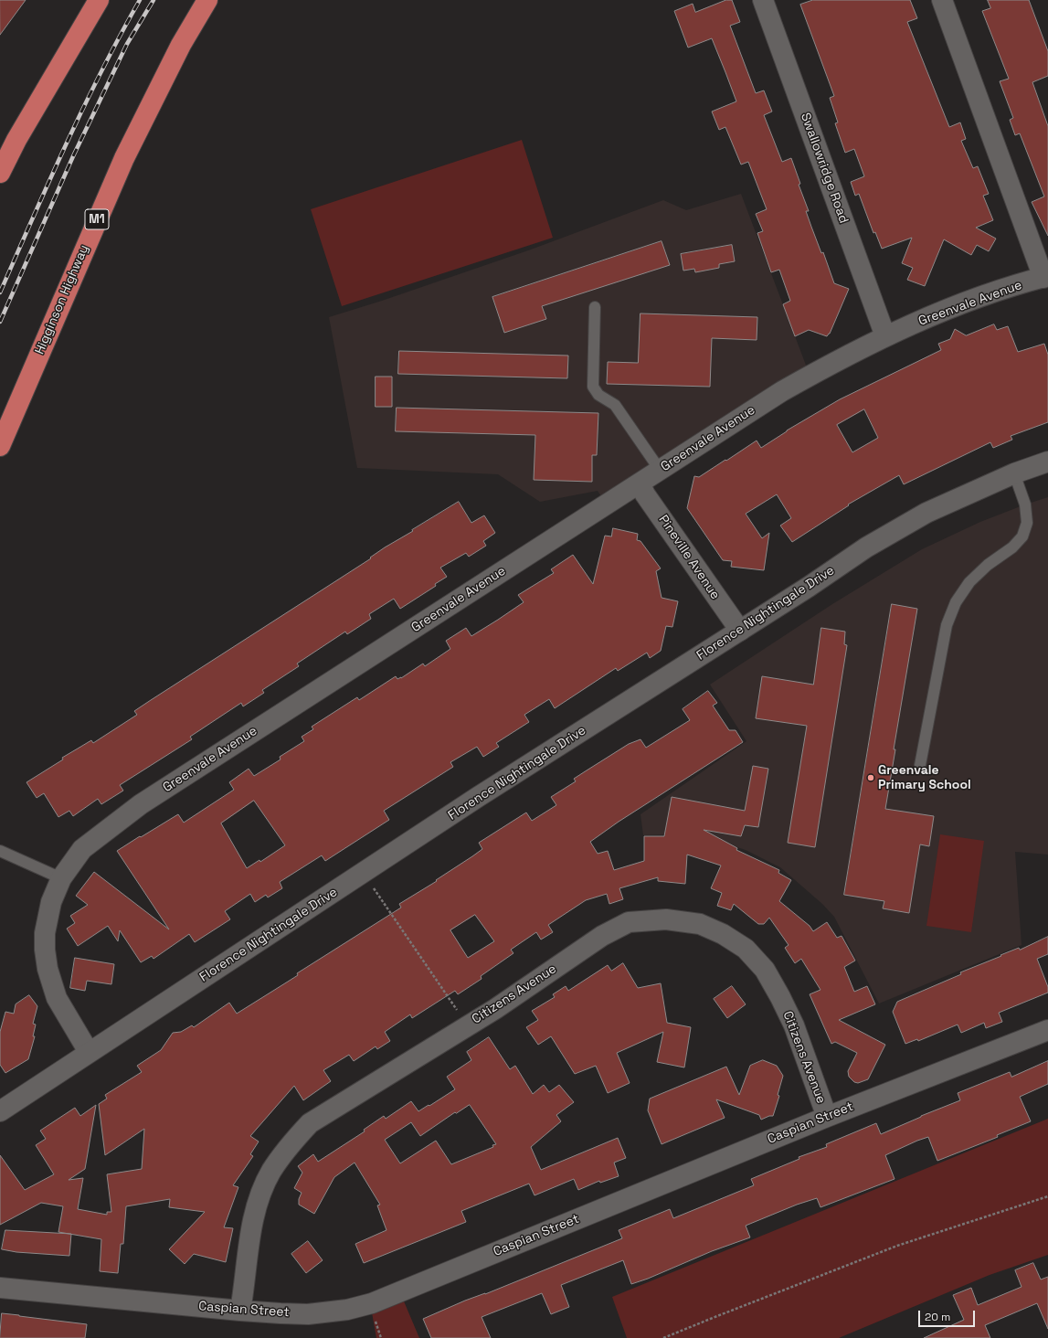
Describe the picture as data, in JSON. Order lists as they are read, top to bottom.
{
  "streets": {
    "highway": ["M1", "Higginson Highway"],
    "street": [
      "Swallowridge Road",
      "Greenvale Avenue",
      "Pineville Avenue",
      "Florence Nightingale Drive",
      "Citizens Avenue",
      "Caspian Street"
    ]
  },
  "crossings": [
    ["Swallowridge Road", "Greenvale Avenue"],
    ["Greenvale Avenue", "Pineville Avenue"],
    ["Greenvale Avenue", "Florence Nightingale Drive"],
    ["Pineville Avenue", "Florence Nightingale Drive"],
    ["Citizens Avenue", "Caspian Street"]
  ],
  "places": ["Greenvale Primary School"],
  "scale_bar": "20 m"
}
